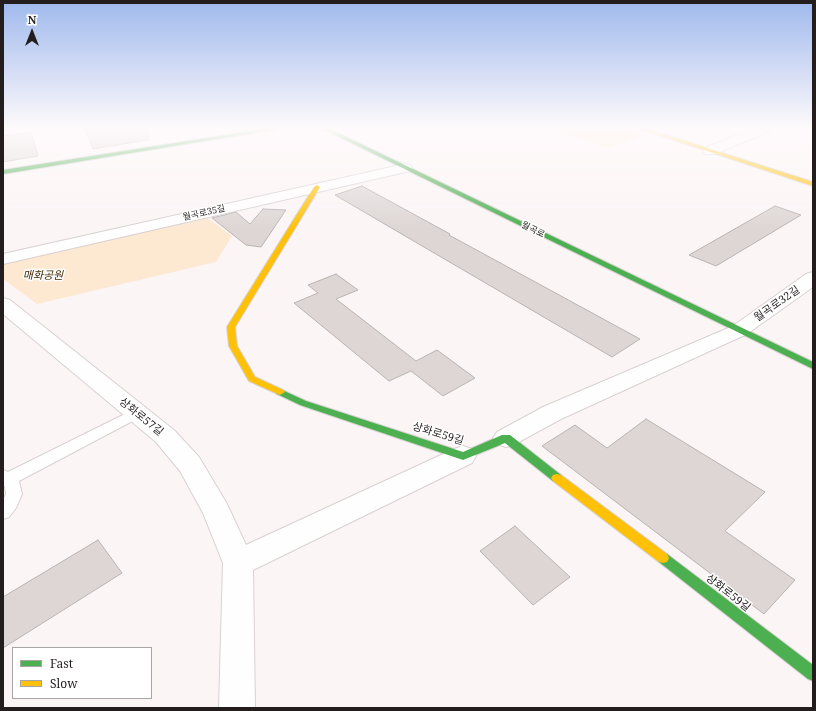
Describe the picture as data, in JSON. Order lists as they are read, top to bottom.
{
  "streets": {
    "street": [
      "월곡로35길",
      "월곡로",
      "월곡로32길",
      "상화로57길",
      "상화로59길"
    ]
  },
  "crossings": [
    ["월곡로35길", "월곡로"],
    ["월곡로35길", "상화로59길"],
    ["월곡로", "월곡로32길"]
  ],
  "parks": ["매화공원"],
  "legend": ["Fast", "Slow"],
  "north": "top"
}
